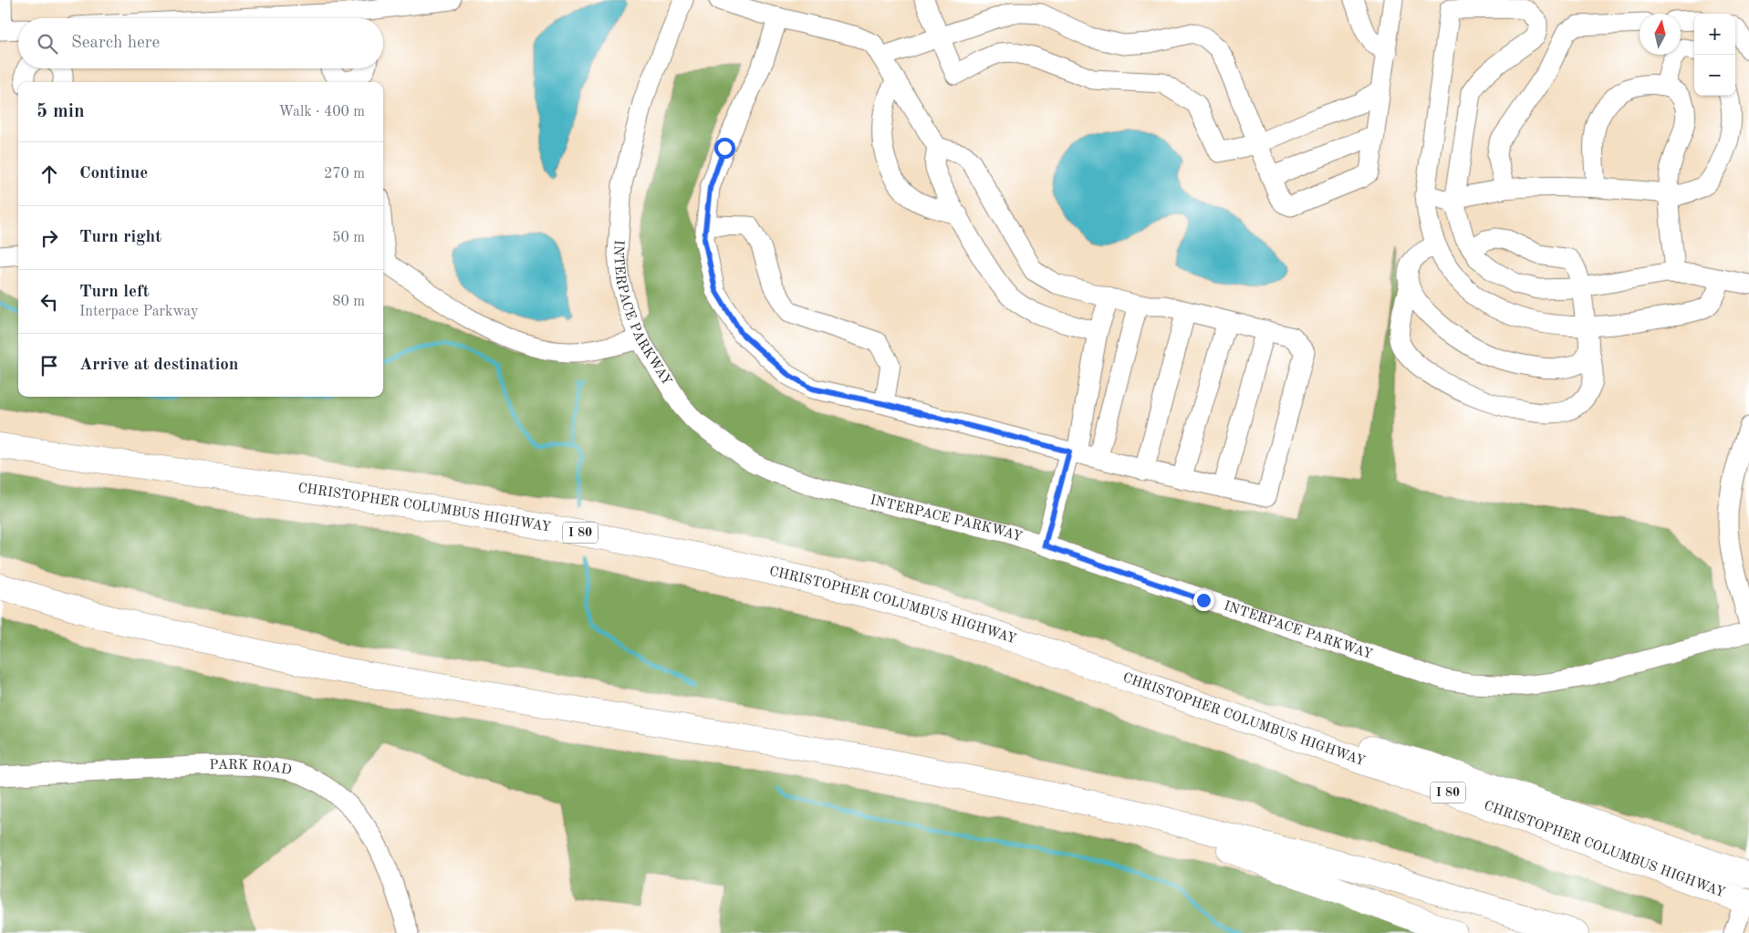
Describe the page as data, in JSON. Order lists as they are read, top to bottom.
{
  "streets": {
    "highway": ["CHRISTOPHER COLUMBUS HIGHWAY", "I 80"],
    "street": ["INTERPACE PARKWAY", "PARK ROAD"]
  },
  "north": "top",
  "page": {
    "map_buttons": ["+", "−"],
    "search": "Search here",
    "heading": ["5 min", "Walk · 400 m"],
    "list": [
      ["Continue", "270 m"],
      ["Turn right", "50 m"],
      ["Turn left", "Interpace Parkway", "80 m"],
      "Arrive at destination"
    ]
  }
}
